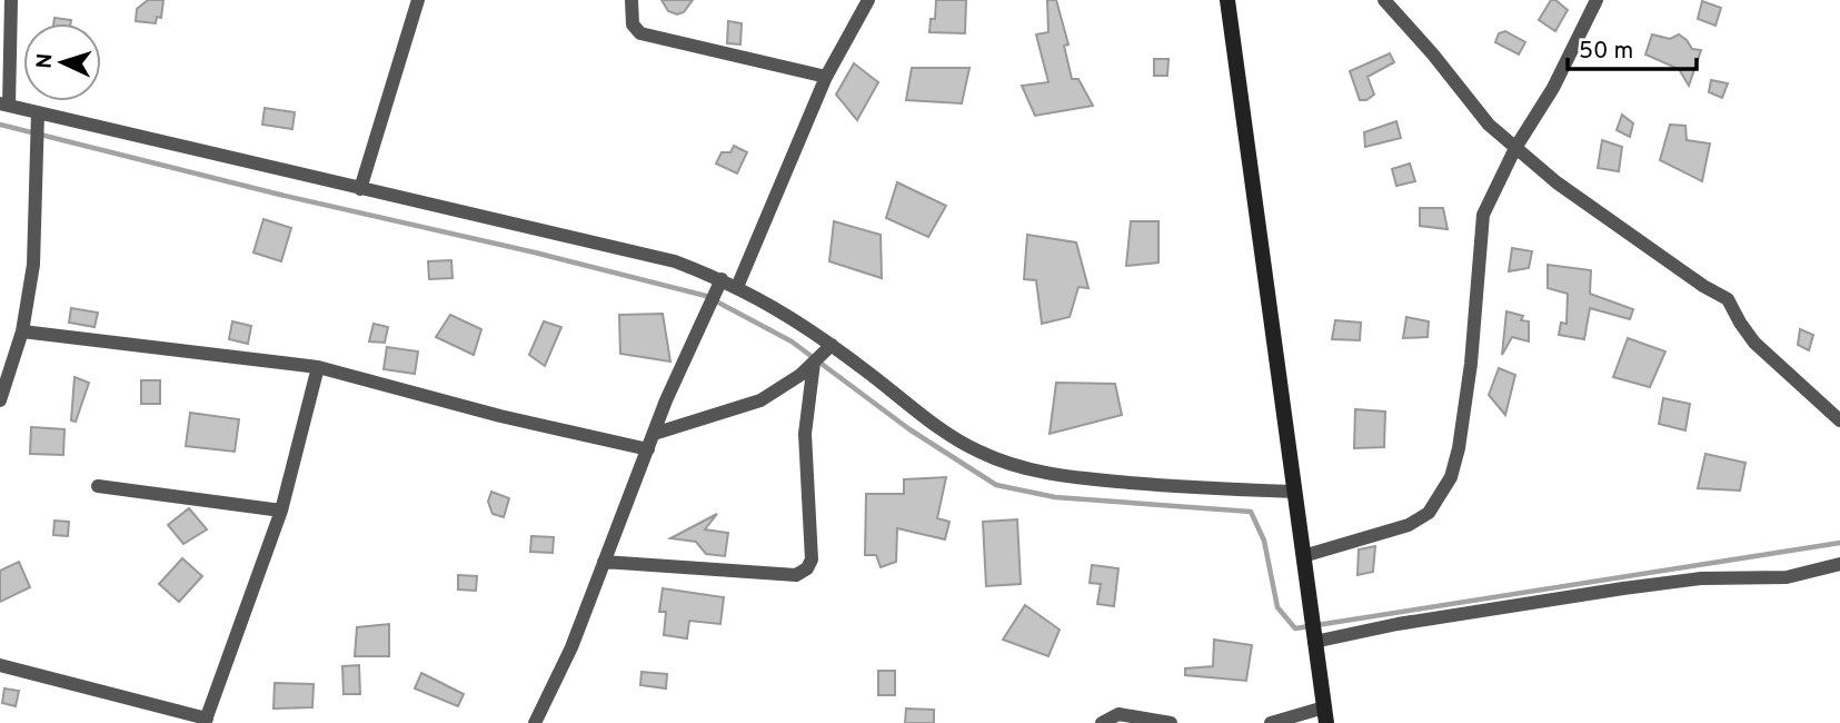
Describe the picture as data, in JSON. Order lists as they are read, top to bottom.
{
  "scale_bar": "50 m",
  "north": "left"
}
